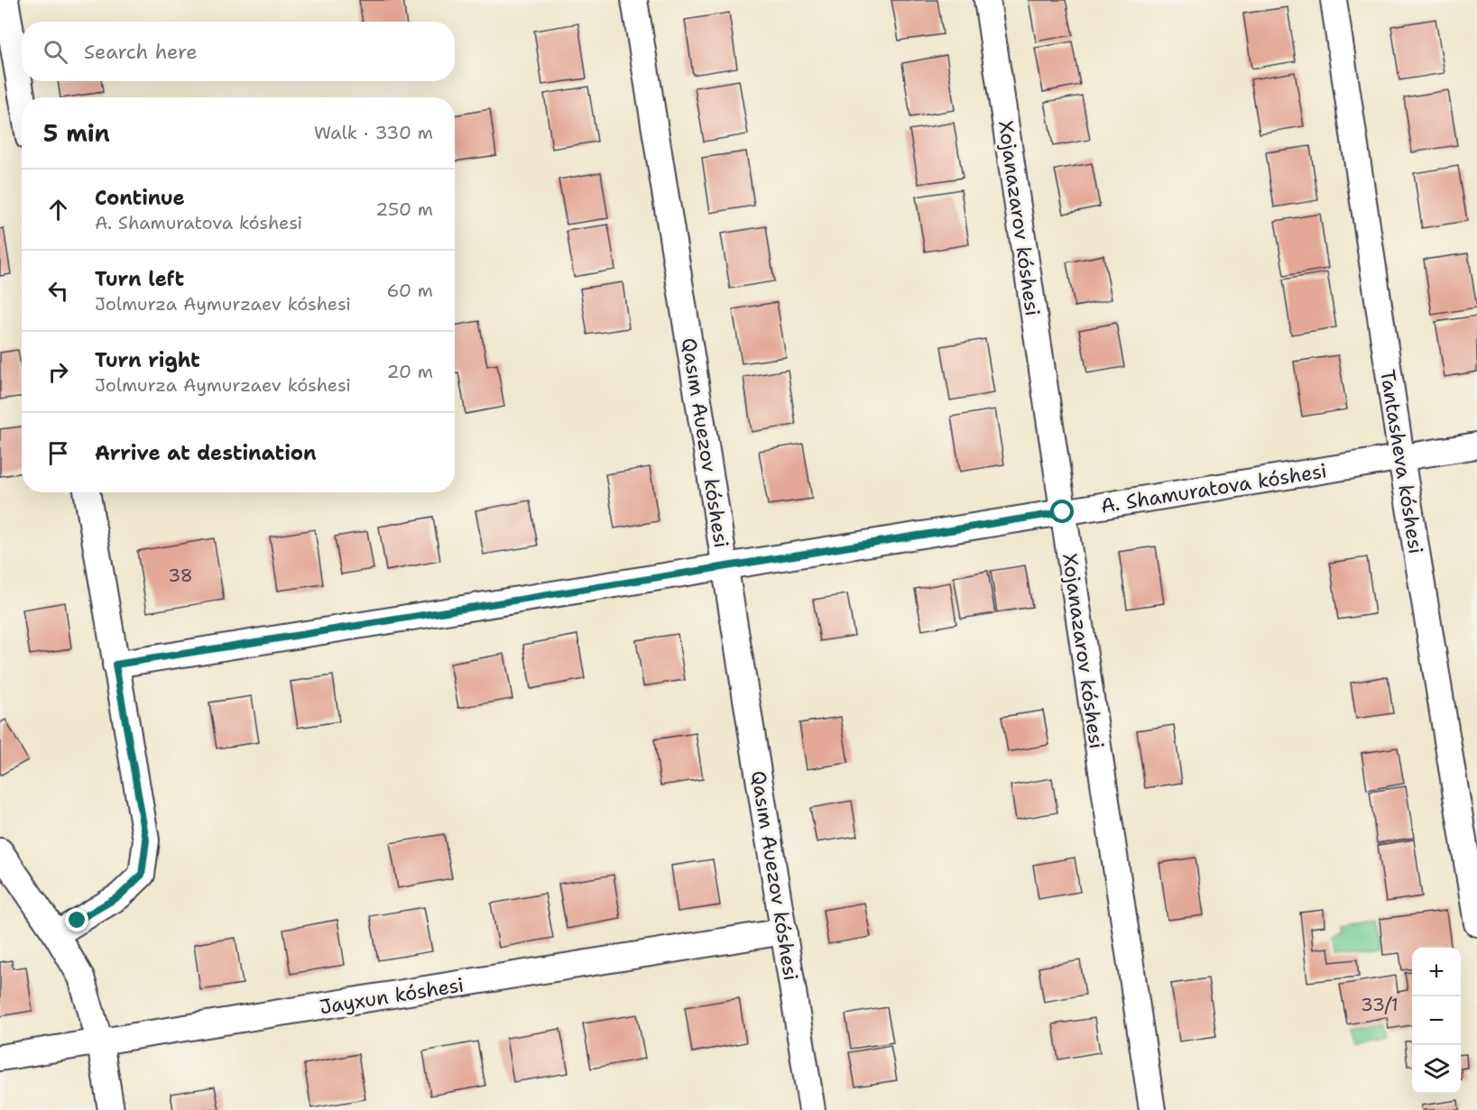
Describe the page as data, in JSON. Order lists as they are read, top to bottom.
{
  "streets": {
    "street": [
      "Xojanazarov kóshesi",
      "Qasım Auezov kóshesi",
      "Tantasheva kóshesi",
      "A. Shamuratova kóshesi",
      "Jayxun kóshesi"
    ]
  },
  "crossings": [
    ["Xojanazarov kóshesi", "A. Shamuratova kóshesi"],
    ["Qasım Auezov kóshesi", "A. Shamuratova kóshesi"],
    ["Qasım Auezov kóshesi", "Jayxun kóshesi"],
    ["Tantasheva kóshesi", "A. Shamuratova kóshesi"]
  ],
  "house_numbers": ["38", "33/1"],
  "page": {
    "search": "Search here",
    "heading": ["5 min", "Walk · 330 m"],
    "list": [
      ["Continue", "A. Shamuratova kóshesi", "250 m"],
      ["Turn left", "Jolmurza Aymurzaev kóshesi", "60 m"],
      ["Turn right", "Jolmurza Aymurzaev kóshesi", "20 m"],
      "Arrive at destination"
    ],
    "map_buttons": ["+", "−"]
  }
}
